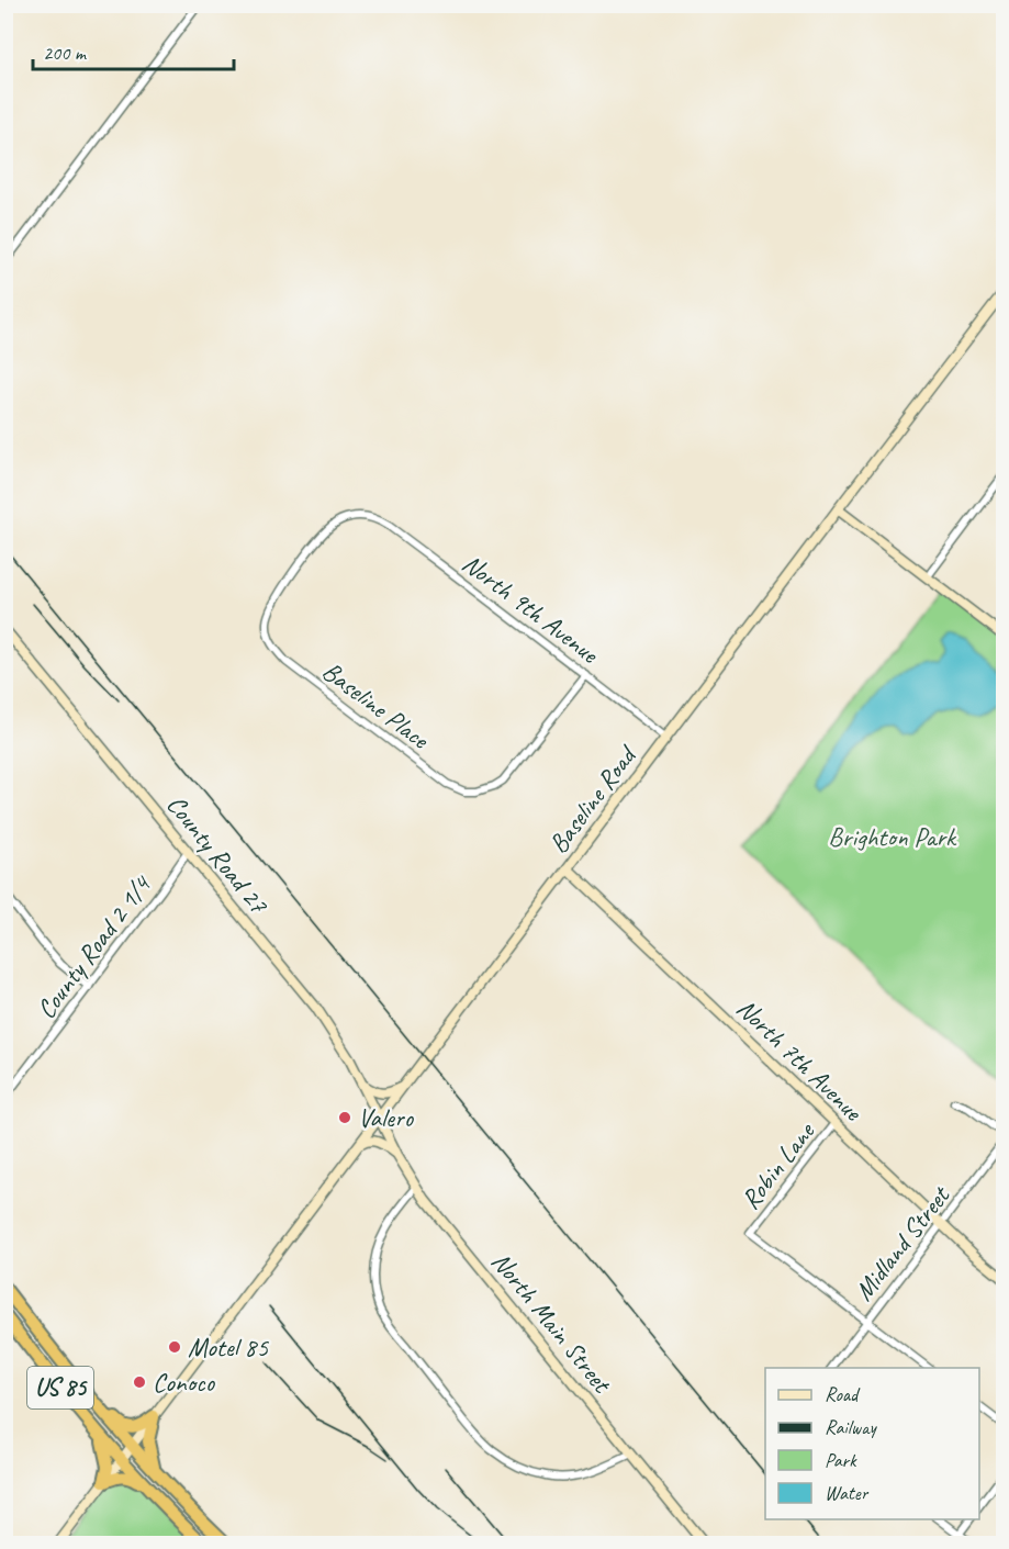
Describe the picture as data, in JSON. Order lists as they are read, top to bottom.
{
  "streets": {
    "highway": ["US 85"],
    "street": [
      "North 9th Avenue",
      "Baseline Place",
      "Baseline Road",
      "County Road 27",
      "County Road 2 1/4",
      "North 7th Avenue",
      "Robin Lane",
      "Midland Street",
      "North Main Street"
    ]
  },
  "crossings": [
    ["North 9th Avenue", "Baseline Place"],
    ["North 9th Avenue", "Baseline Road"],
    ["Baseline Road", "County Road 27"],
    ["Baseline Road", "North 7th Avenue"],
    ["Baseline Road", "North Main Street"],
    ["Baseline Road", "US 85"],
    ["County Road 27", "County Road 2 1/4"],
    ["County Road 27", "North Main Street"],
    ["North 7th Avenue", "Robin Lane"],
    ["North 7th Avenue", "Midland Street"],
    ["Robin Lane", "Midland Street"]
  ],
  "parks": ["Brighton Park"],
  "places": ["Valero", "Motel 85", "Conoco"],
  "legend": [
    "Road",
    "Railway",
    "Park",
    "Water"
  ],
  "scale_bar": "200 m"
}
